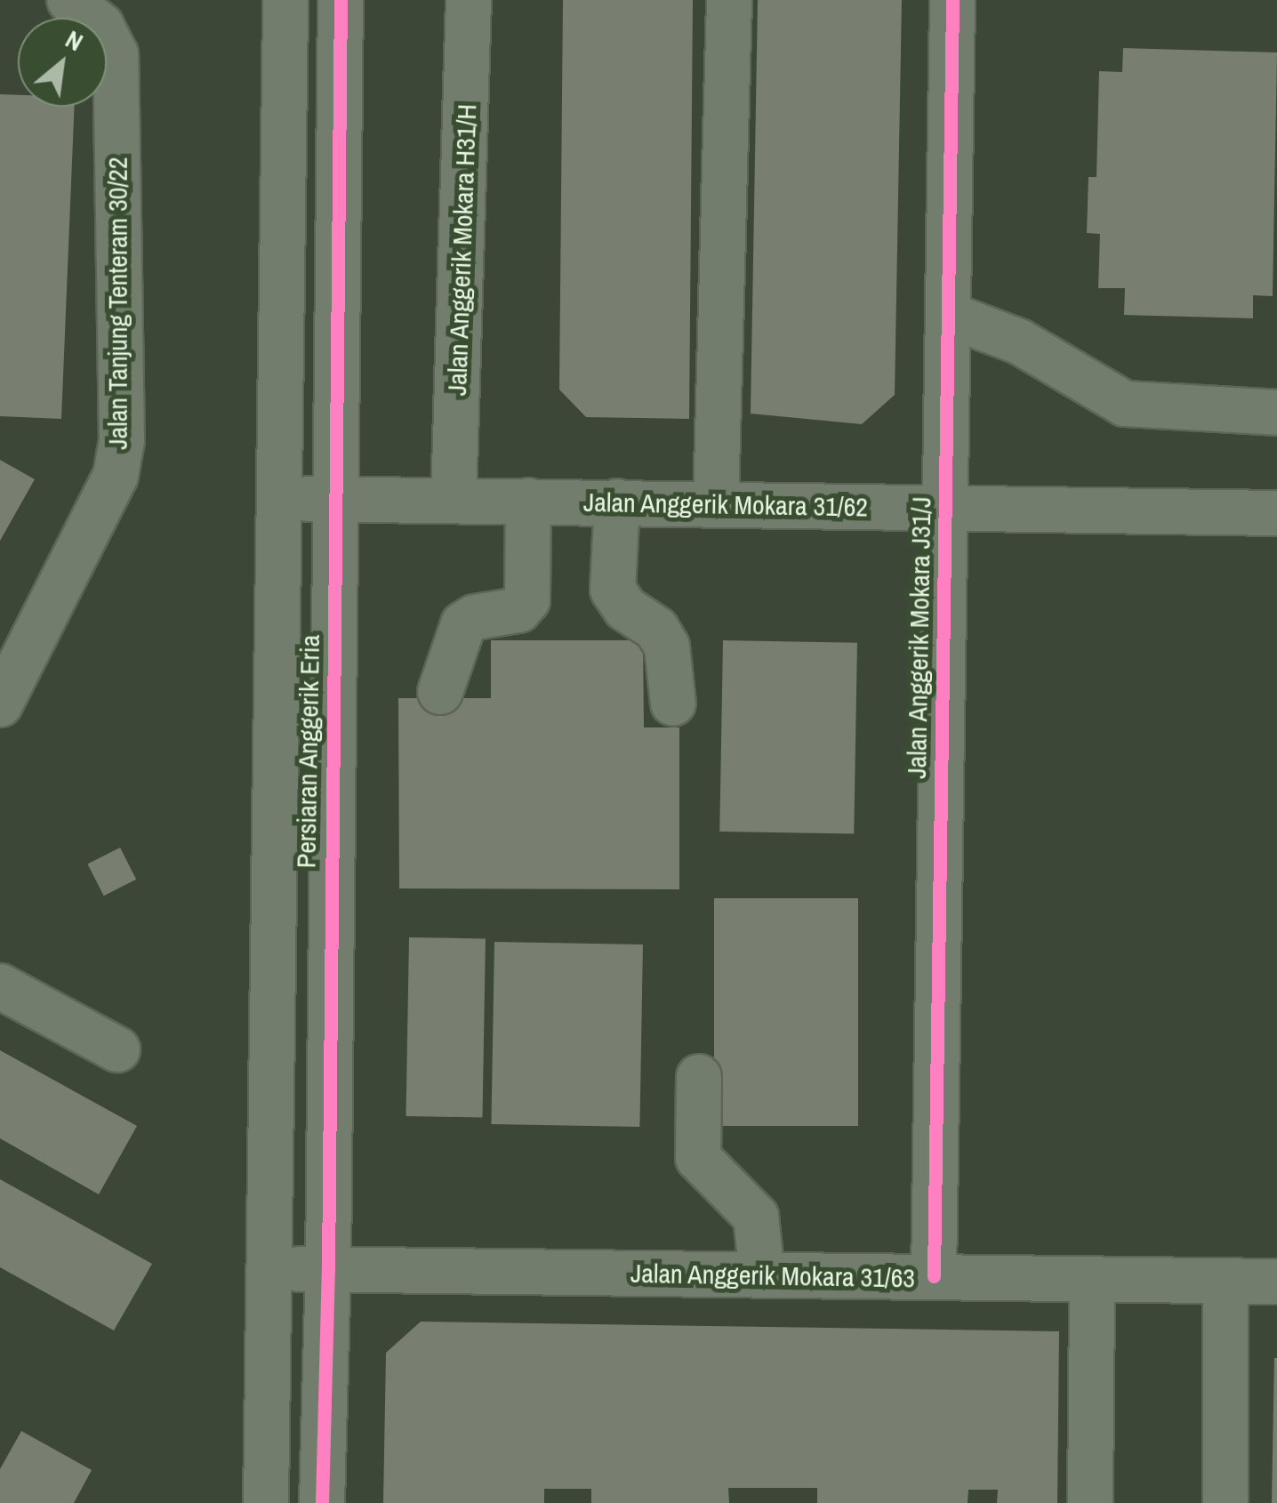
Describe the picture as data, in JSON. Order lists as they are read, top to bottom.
{
  "streets": {
    "street": [
      "Jalan Anggerik Mokara H31/H",
      "Jalan Tanjung Tenteram 30/22",
      "Jalan Anggerik Mokara 31/62",
      "Jalan Anggerik Mokara J31/J",
      "Persiaran Anggerik Eria",
      "Jalan Anggerik Mokara 31/63"
    ]
  },
  "crossings": [
    ["Jalan Anggerik Mokara H31/H", "Jalan Anggerik Mokara 31/62"],
    ["Jalan Anggerik Mokara 31/62", "Jalan Anggerik Mokara J31/J"],
    ["Jalan Anggerik Mokara 31/62", "Persiaran Anggerik Eria"],
    ["Jalan Anggerik Mokara J31/J", "Jalan Anggerik Mokara 31/63"],
    ["Persiaran Anggerik Eria", "Jalan Anggerik Mokara 31/63"]
  ],
  "north": "top right"
}
